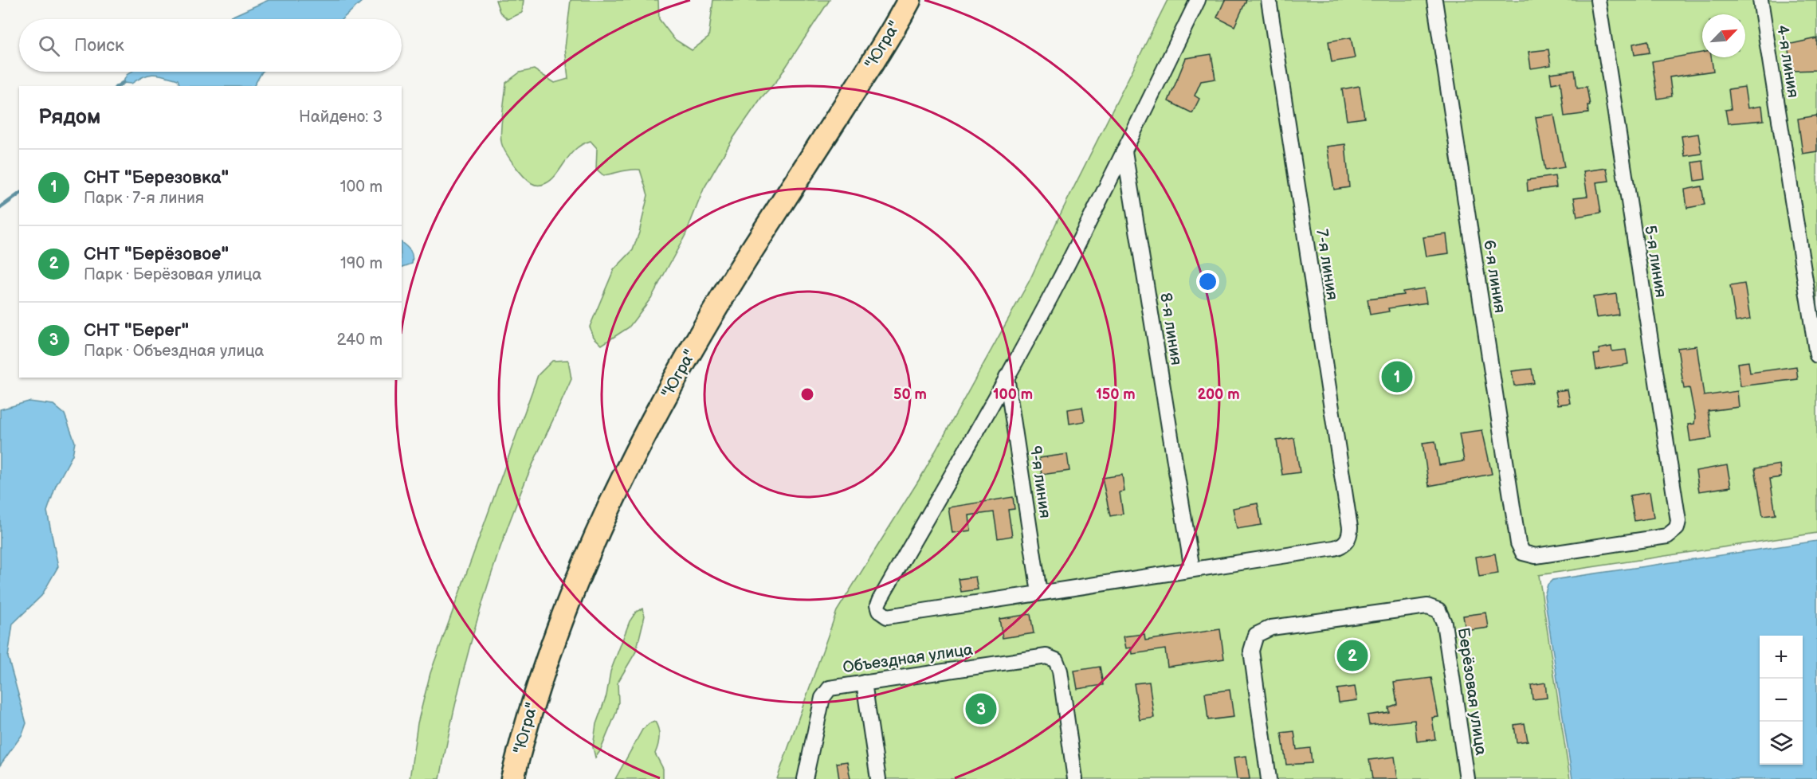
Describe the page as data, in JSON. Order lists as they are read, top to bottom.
{
  "streets": {
    "highway": ["\"Югра\""],
    "street": [
      "4-я линия",
      "5-я линия",
      "7-я линия",
      "6-я линия",
      "8-я линия",
      "9-я линия",
      "Объездная улица",
      "Берёзовая улица"
    ]
  },
  "crossings": [
    ["5-я линия", "6-я линия"],
    ["7-я линия", "8-я линия"]
  ],
  "north": "top right",
  "page": {
    "search": "Поиск",
    "heading": ["Рядом", "Найдено: 3"],
    "list": [
      {
        "mark": "1",
        "name": "СНТ \"Березовка\"",
        "note": "Парк · 7-я линия",
        "value": "100 m"
      },
      {
        "mark": "2",
        "name": "СНТ \"Берёзовое\"",
        "note": "Парк · Берёзовая улица",
        "value": "190 m"
      },
      {
        "mark": "3",
        "name": "СНТ \"Берег\"",
        "note": "Парк · Объездная улица",
        "value": "240 m"
      }
    ],
    "pins": ["1", "2", "3"],
    "map_buttons": ["+", "−"]
  },
  "rings": [
    "50 m",
    "100 m",
    "150 m",
    "200 m"
  ]
}
